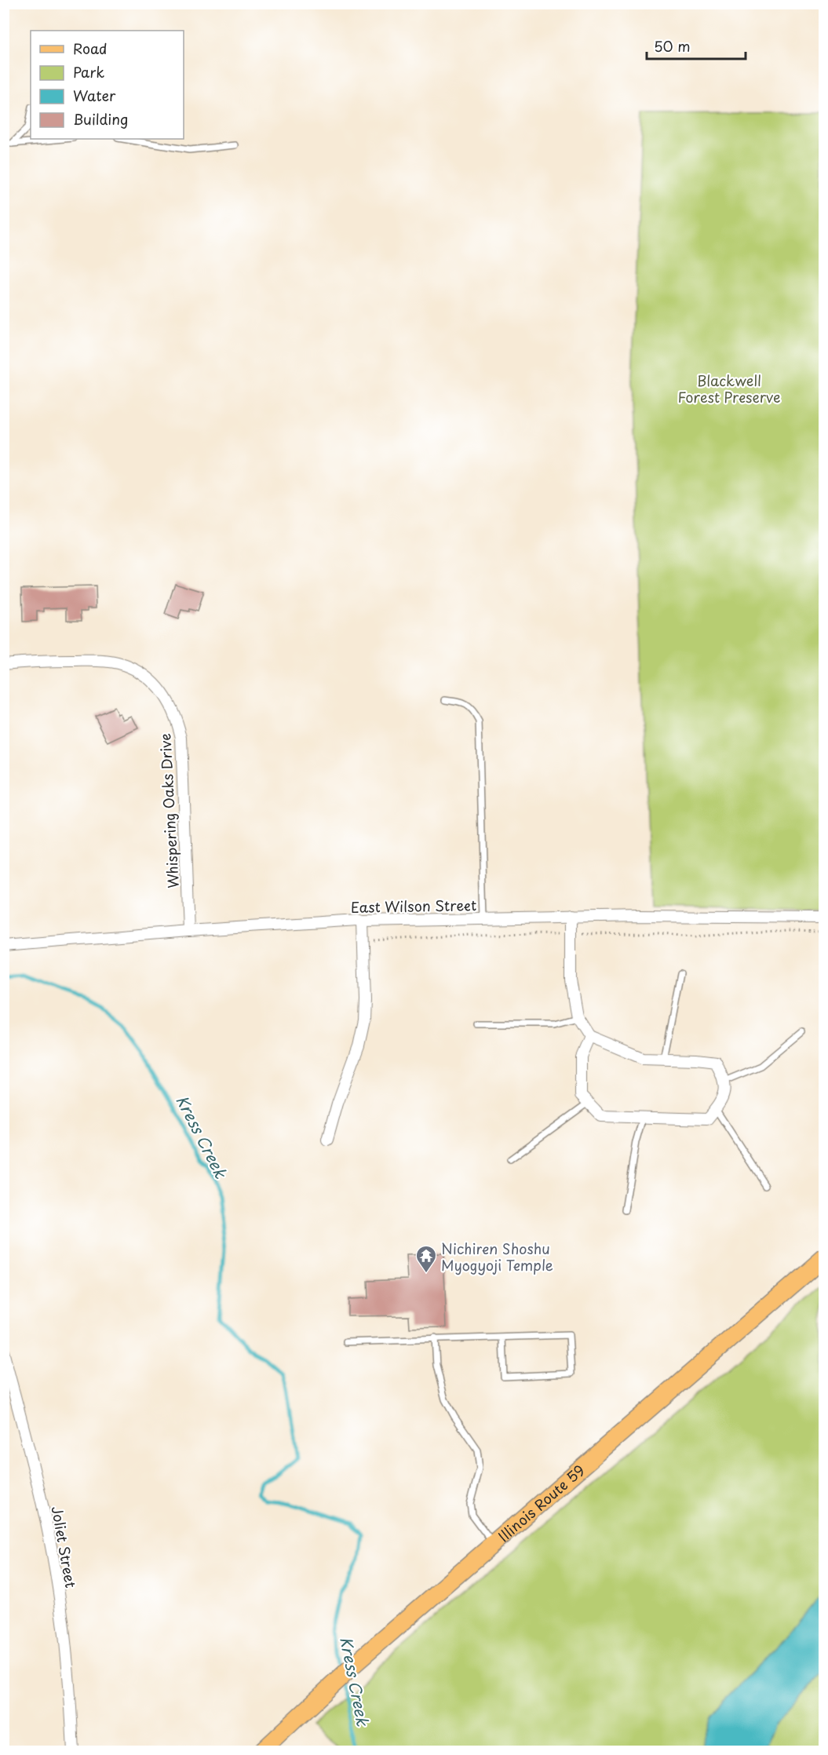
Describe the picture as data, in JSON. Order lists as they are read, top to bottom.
{
  "streets": {
    "main road": ["Illinois Route 59"],
    "street": ["Whispering Oaks Drive", "East Wilson Street", "Joliet Street"]
  },
  "crossings": [
    ["Whispering Oaks Drive", "East Wilson Street"]
  ],
  "water": ["Kress Creek"],
  "parks": ["Blackwell Forest Preserve"],
  "places": {
    "temple": ["Nichiren Shoshu Myogyoji Temple"]
  },
  "legend": [
    "Road",
    "Park",
    "Water",
    "Building"
  ],
  "scale_bar": "50 m"
}
